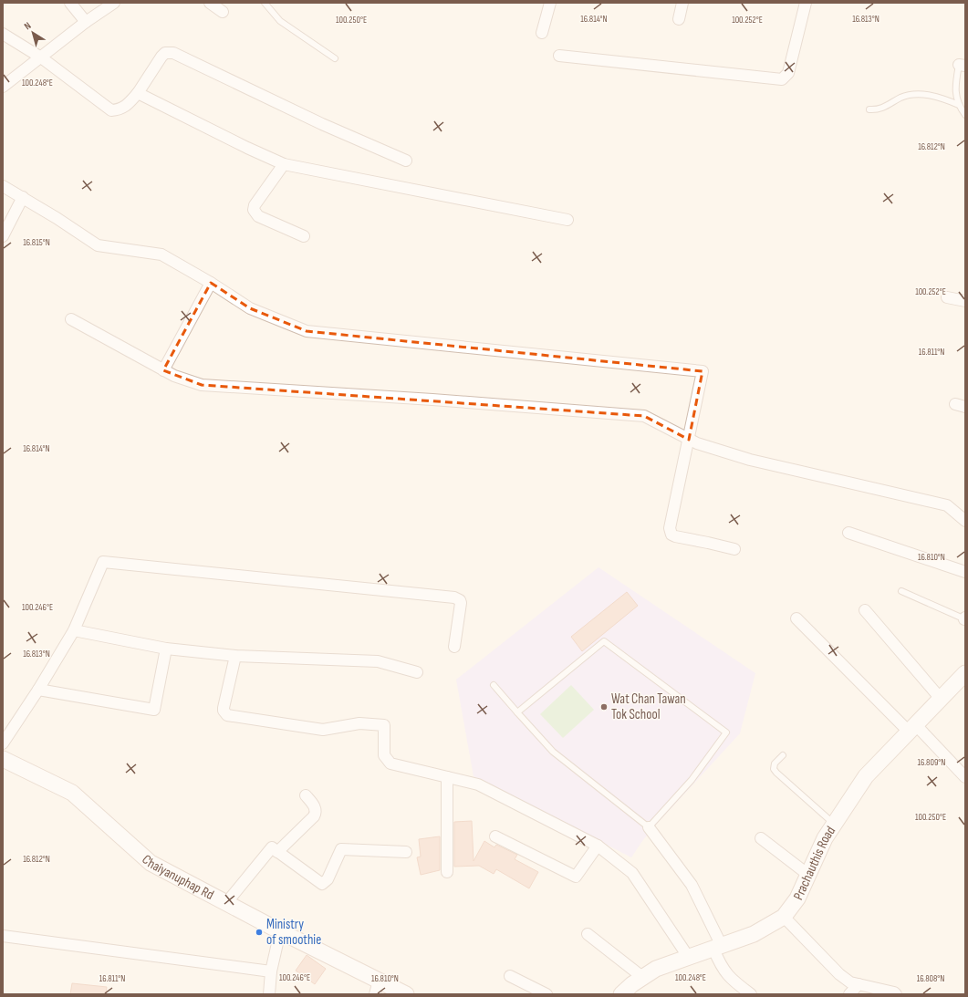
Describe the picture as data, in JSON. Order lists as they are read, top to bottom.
{
  "streets": {
    "street": ["Prachauthis Road", "Chaiyanuphap Rd"]
  },
  "places": ["Wat Chan Tawan Tok School", "Ministry of smoothie"],
  "north": "top left",
  "coordinates": [
    "16.814°N",
    "16.813°N",
    "100.250°E",
    "100.252°E",
    "100.248°E",
    "16.812°N",
    "16.815°N",
    "16.811°N",
    "16.810°N",
    "100.246°E",
    "16.809°N",
    "16.808°N"
  ]
}
